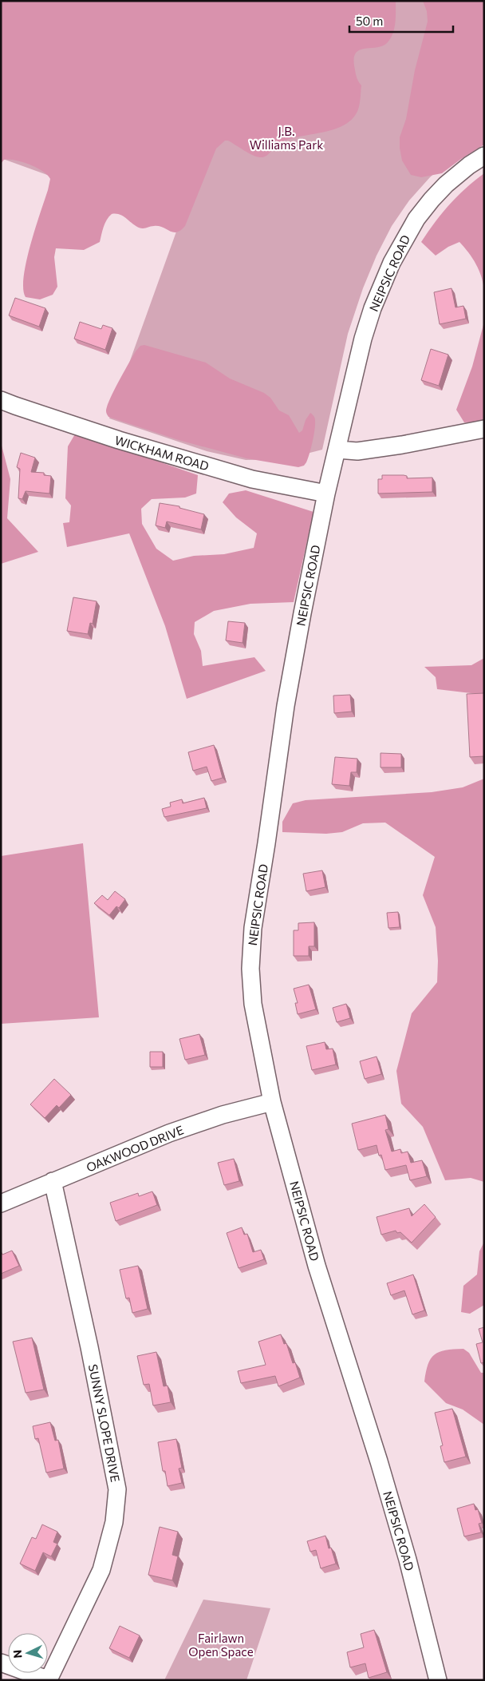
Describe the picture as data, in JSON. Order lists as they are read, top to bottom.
{
  "streets": {
    "street": [
      "NEIPSIC ROAD",
      "WICKHAM ROAD",
      "OAKWOOD DRIVE",
      "SUNNY SLOPE DRIVE"
    ]
  },
  "crossings": [
    ["NEIPSIC ROAD", "WICKHAM ROAD"],
    ["NEIPSIC ROAD", "OAKWOOD DRIVE"],
    ["OAKWOOD DRIVE", "SUNNY SLOPE DRIVE"]
  ],
  "parks": ["J.B. Williams Park", "Fairlawn Open Space"],
  "scale_bar": "50 m",
  "north": "left"
}
